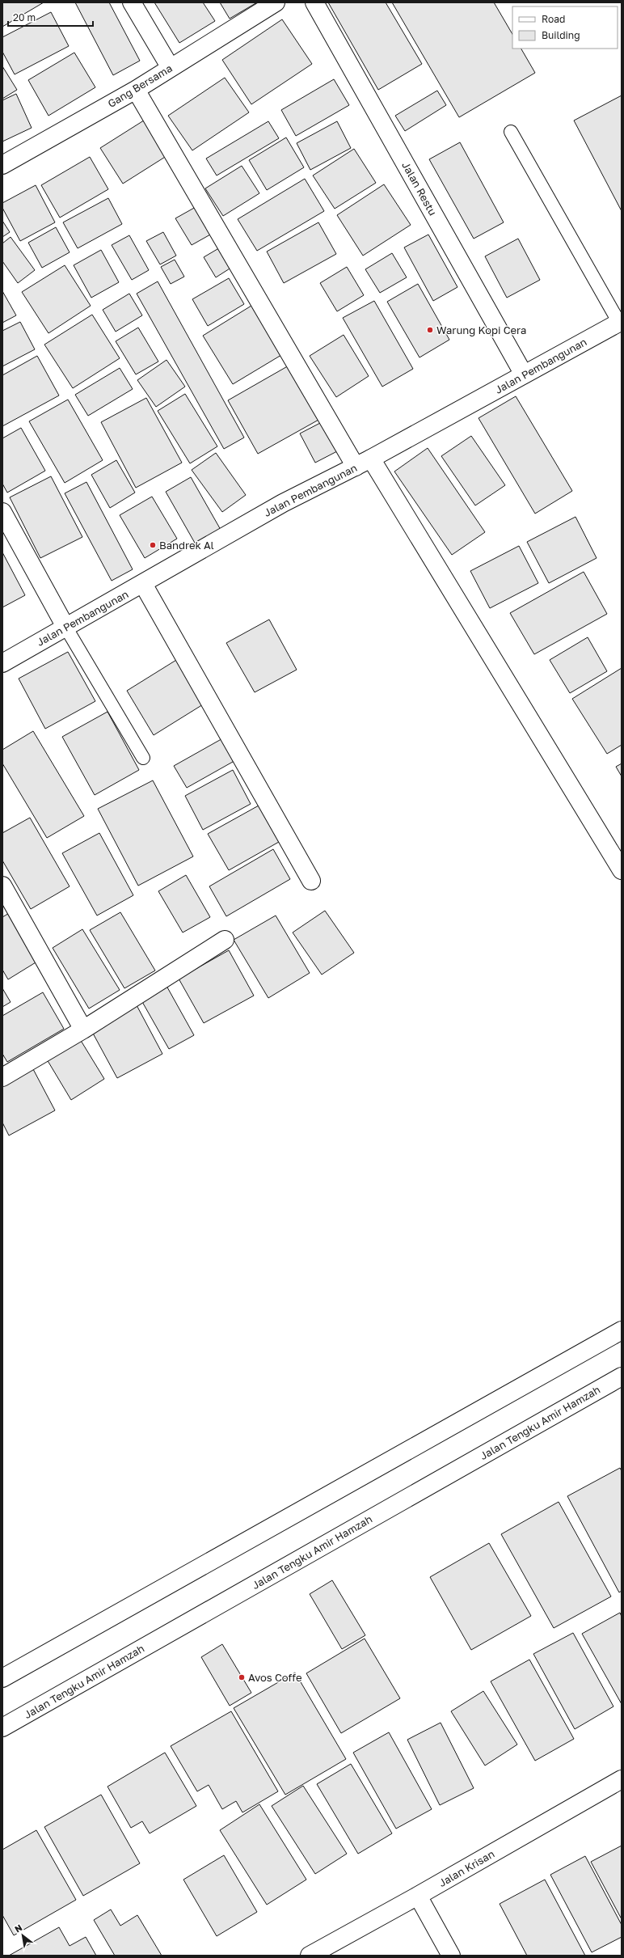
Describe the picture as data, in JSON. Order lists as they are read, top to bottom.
{
  "streets": {
    "street": [
      "Gang Bersama",
      "Jalan Restu",
      "Jalan Pembangunan",
      "Jalan Tengku Amir Hamzah",
      "Jalan Krisan"
    ]
  },
  "crossings": [
    ["Jalan Restu", "Jalan Pembangunan"]
  ],
  "places": ["Warung Kopi Cera", "Bandrek Al", "Avos Coffe"],
  "legend": ["Road", "Building"],
  "scale_bar": "20 m",
  "north": "top left"
}
